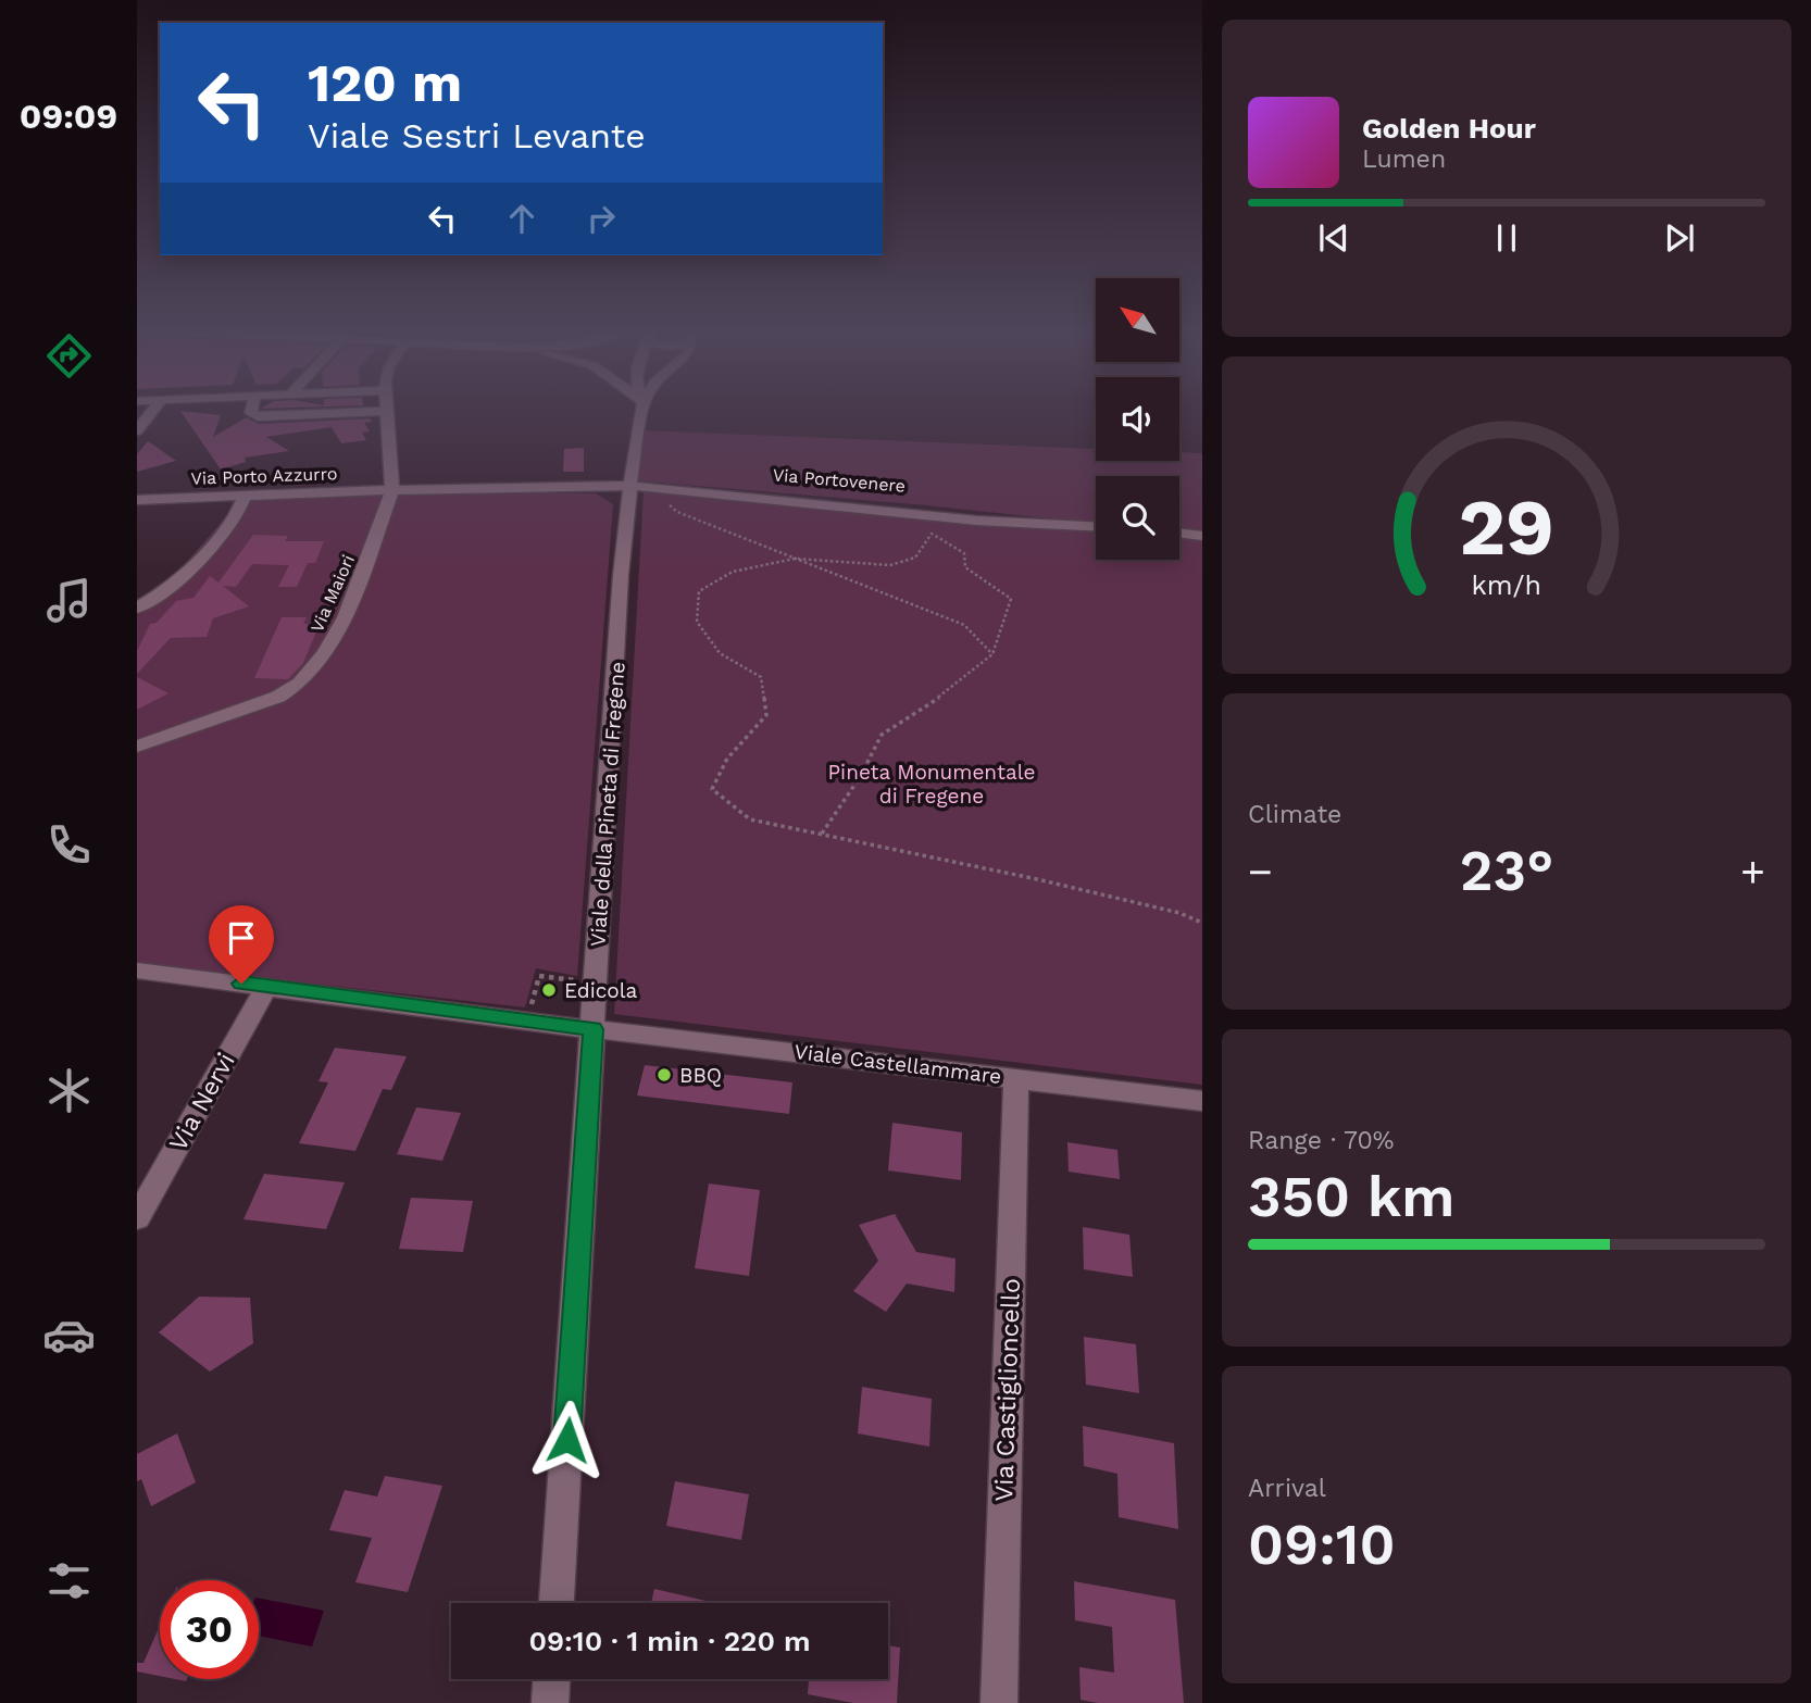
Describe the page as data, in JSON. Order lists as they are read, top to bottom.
{
  "streets": {
    "street": [
      "Via Porto Azzurro",
      "Via Portovenere",
      "Via Maiori",
      "Viale della Pineta di Fregene",
      "Viale Castellammare",
      "Via Nervi",
      "Via Castiglioncello"
    ]
  },
  "crossings": [
    ["Via Porto Azzurro", "Via Portovenere"],
    ["Via Porto Azzurro", "Via Maiori"],
    ["Via Porto Azzurro", "Viale della Pineta di Fregene"],
    ["Via Portovenere", "Viale della Pineta di Fregene"],
    ["Viale della Pineta di Fregene", "Viale Castellammare"],
    ["Viale Castellammare", "Via Nervi"],
    ["Viale Castellammare", "Via Castiglioncello"]
  ],
  "parks": ["Pineta Monumentale di Fregene"],
  "places": ["Edicola", "BBQ"],
  "north": "top left",
  "page": {
    "tabs": "09:09",
    "turn": ["120 m", "Viale Sestri Levante"],
    "song": ["Golden Hour", "Lumen"],
    "tile": [
      "Climate",
      ["Range · 70%", "350 km"],
      ["Arrival", "09:10"]
    ],
    "heat": ["−", "23°", "+"],
    "limit": "30",
    "trip": "09:10 · 1 min · 220 m",
    "gauge": ["29", "km/h"]
  }
}
